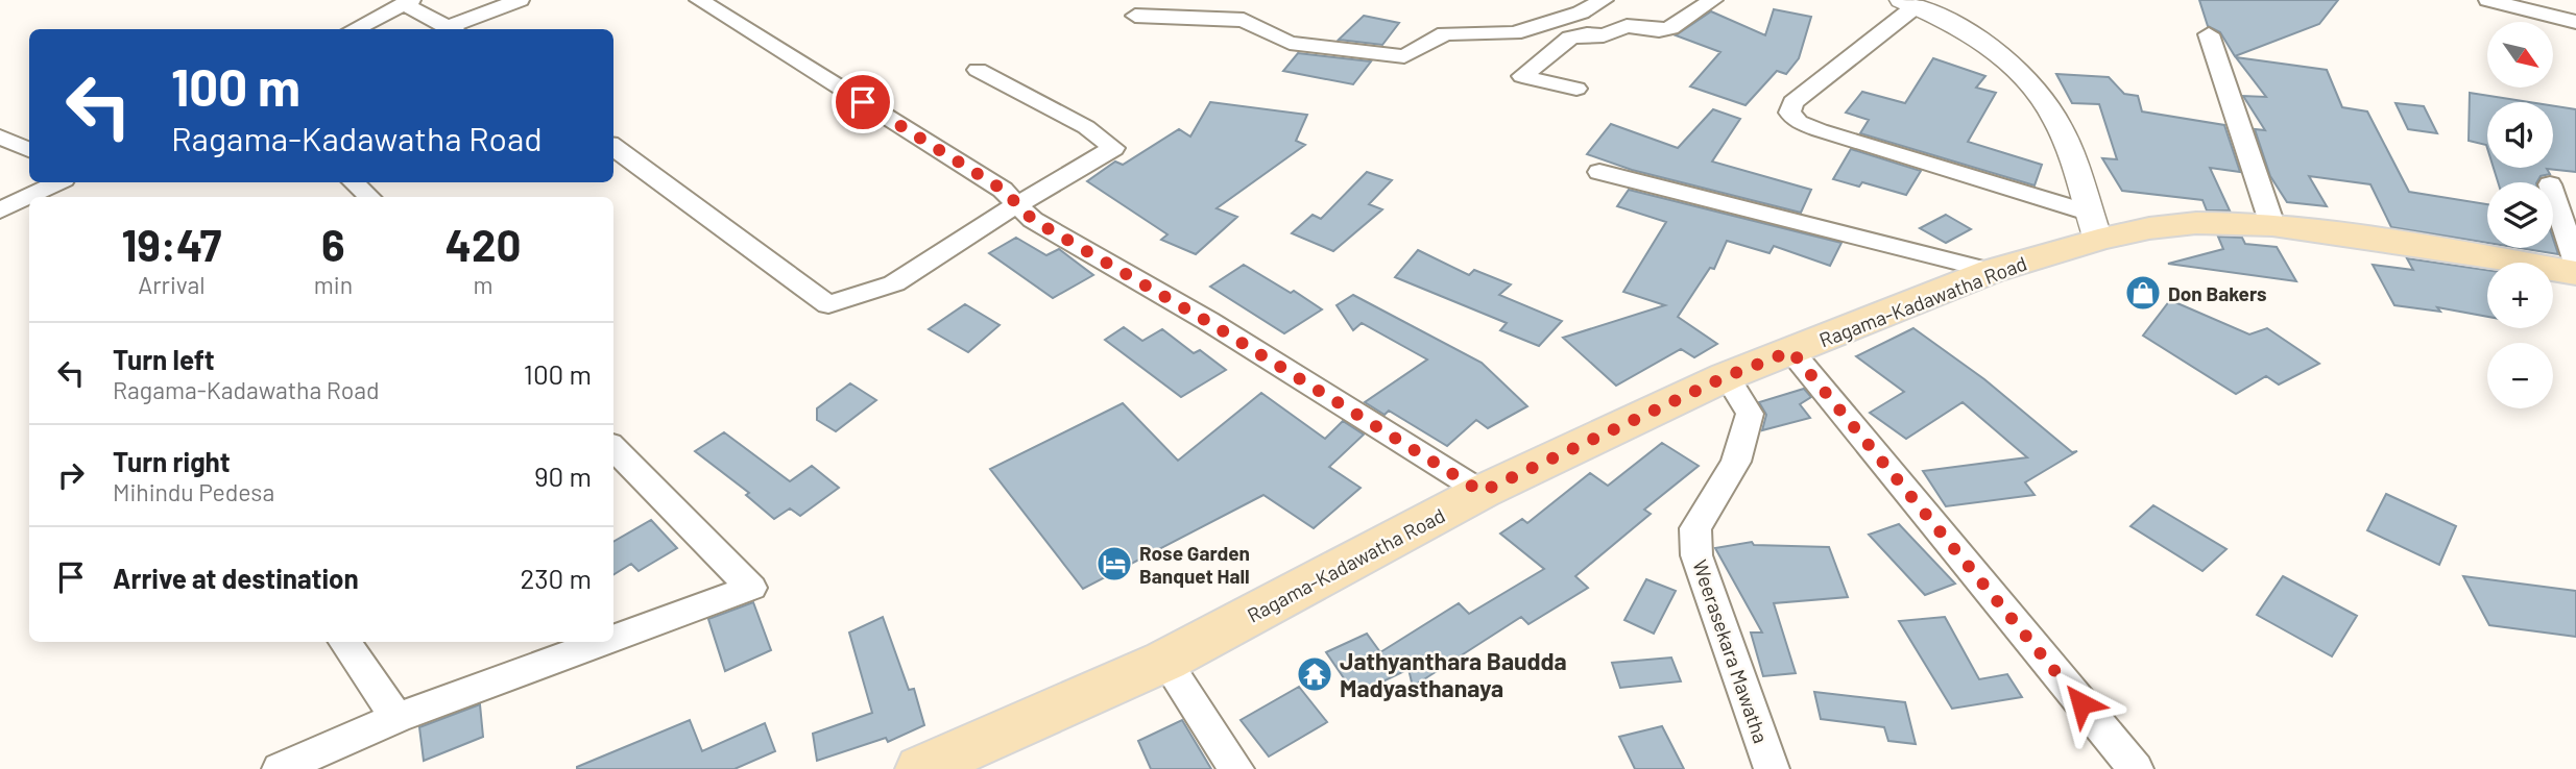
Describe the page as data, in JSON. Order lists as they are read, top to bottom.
{
  "streets": {
    "main road": ["Ragama-Kadawatha Road"],
    "street": ["Weerasekara Mawatha"]
  },
  "crossings": [
    ["Ragama-Kadawatha Road", "Weerasekara Mawatha"]
  ],
  "places": {
    "shop": ["Don Bakers"],
    "hotel": ["Rose Garden Banquet Hall"],
    "temple": ["Jathyanthara Baudda Madyasthanaya"]
  },
  "north": "bottom right",
  "page": {
    "map_buttons": ["+", "−"],
    "turn": ["100 m", "Ragama-Kadawatha Road"],
    "eta": [
      "19:47",
      "Arrival",
      "6",
      "min",
      "420",
      "m"
    ],
    "list": [
      {
        "name": "Turn left",
        "note": "Ragama-Kadawatha Road",
        "value": "100 m"
      },
      {
        "name": "Turn right",
        "note": "Mihindu Pedesa",
        "value": "90 m"
      },
      {
        "name": "Arrive at destination",
        "value": "230 m"
      }
    ]
  }
}
